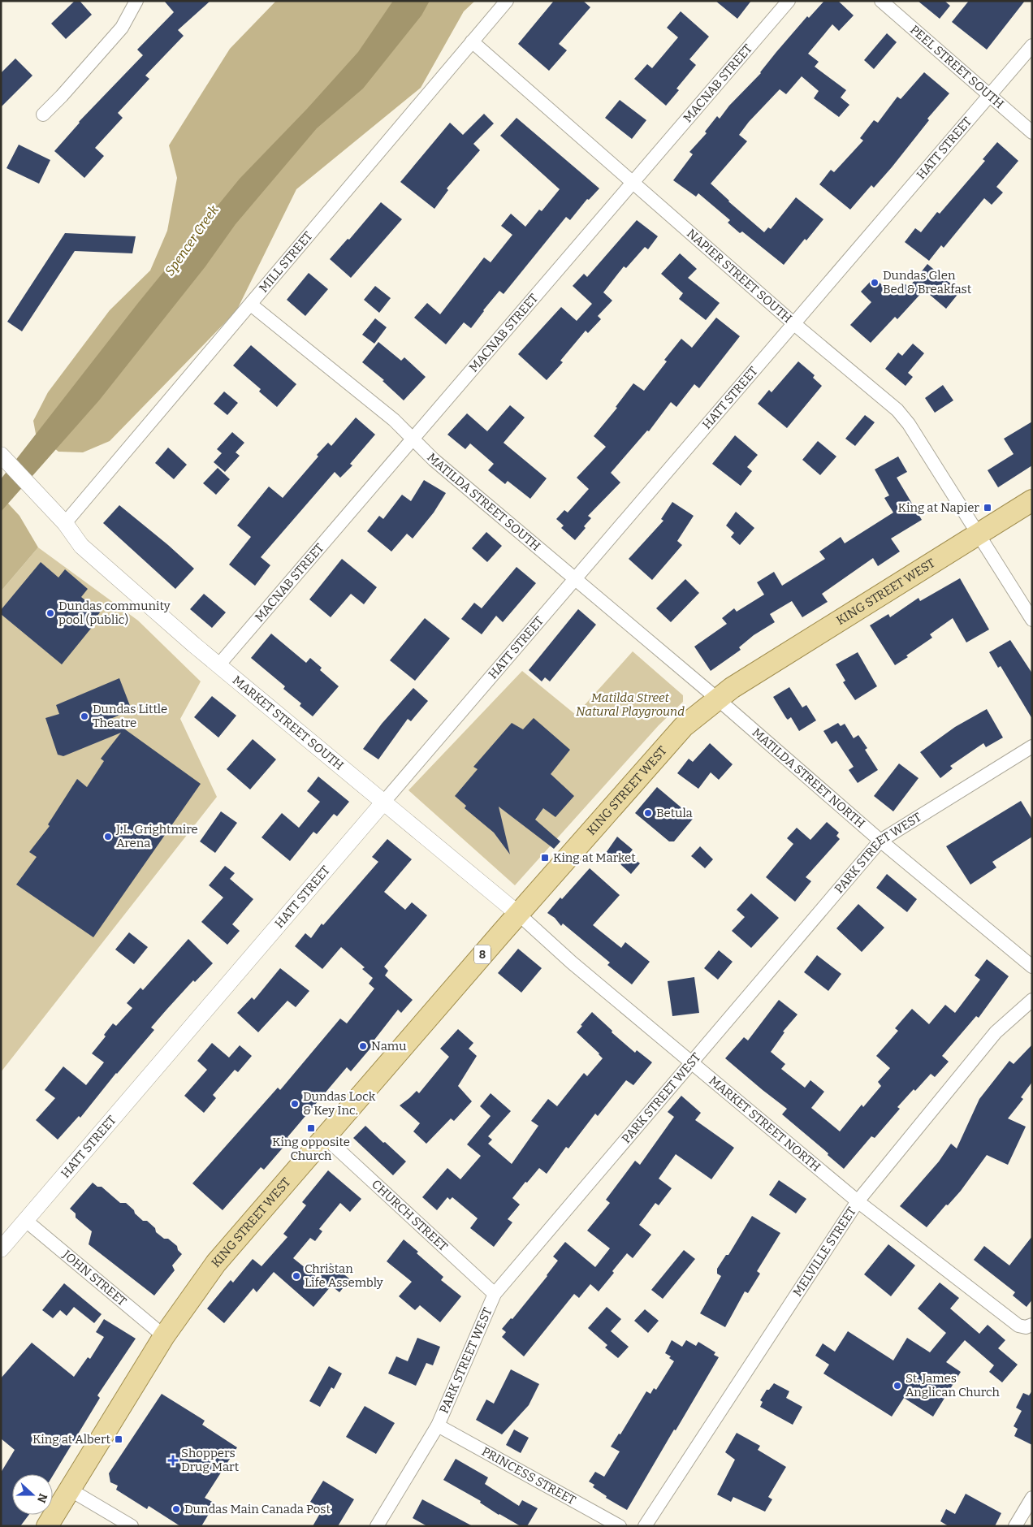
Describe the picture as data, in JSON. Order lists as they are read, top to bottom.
{
  "streets": {
    "main road": ["KING STREET WEST", "8"],
    "street": [
      "PEEL STREET SOUTH",
      "MACNAB STREET",
      "HATT STREET",
      "MILL STREET",
      "NAPIER STREET SOUTH",
      "MATILDA STREET SOUTH",
      "MARKET STREET SOUTH",
      "MATILDA STREET NORTH",
      "PARK STREET WEST",
      "MARKET STREET NORTH",
      "CHURCH STREET",
      "MELVILLE STREET",
      "JOHN STREET",
      "PRINCESS STREET"
    ]
  },
  "crossings": [
    ["PEEL STREET SOUTH", "HATT STREET"],
    ["MACNAB STREET", "NAPIER STREET SOUTH"],
    ["MACNAB STREET", "MATILDA STREET SOUTH"],
    ["MACNAB STREET", "MARKET STREET SOUTH"],
    ["HATT STREET", "NAPIER STREET SOUTH"],
    ["HATT STREET", "MATILDA STREET SOUTH"],
    ["HATT STREET", "MARKET STREET SOUTH"],
    ["HATT STREET", "JOHN STREET"],
    ["MILL STREET", "NAPIER STREET SOUTH"],
    ["MILL STREET", "MATILDA STREET SOUTH"],
    ["MILL STREET", "MARKET STREET SOUTH"],
    ["NAPIER STREET SOUTH", "KING STREET WEST"],
    ["MATILDA STREET SOUTH", "KING STREET WEST"],
    ["MATILDA STREET SOUTH", "MATILDA STREET NORTH"],
    ["KING STREET WEST", "MARKET STREET SOUTH"],
    ["KING STREET WEST", "MATILDA STREET NORTH"],
    ["KING STREET WEST", "MARKET STREET NORTH"],
    ["KING STREET WEST", "CHURCH STREET"],
    ["KING STREET WEST", "JOHN STREET"],
    ["MARKET STREET SOUTH", "MARKET STREET NORTH"],
    ["MATILDA STREET NORTH", "PARK STREET WEST"],
    ["PARK STREET WEST", "MARKET STREET NORTH"],
    ["PARK STREET WEST", "CHURCH STREET"],
    ["PARK STREET WEST", "PRINCESS STREET"],
    ["MARKET STREET NORTH", "MELVILLE STREET"]
  ],
  "water": ["Spencer Creek"],
  "parks": ["Matilda Street Natural Playground"],
  "places": {
    "other": [
      "Dundas Glen Bed & Breakfast",
      "Dundas community pool (public)",
      "Dundas Little Theatre",
      "Betula",
      "J.L. Grightmire Arena",
      "Namu",
      "Dundas Lock & Key Inc.",
      "Christan Life Assembly",
      "St. James Anglican Church",
      "Dundas Main Canada Post"
    ],
    "transit": [
      "King at Napier",
      "King at Market",
      "King opposite Church",
      "King at Albert"
    ],
    "health": ["Shoppers Drug Mart"]
  },
  "north": "right"
}
